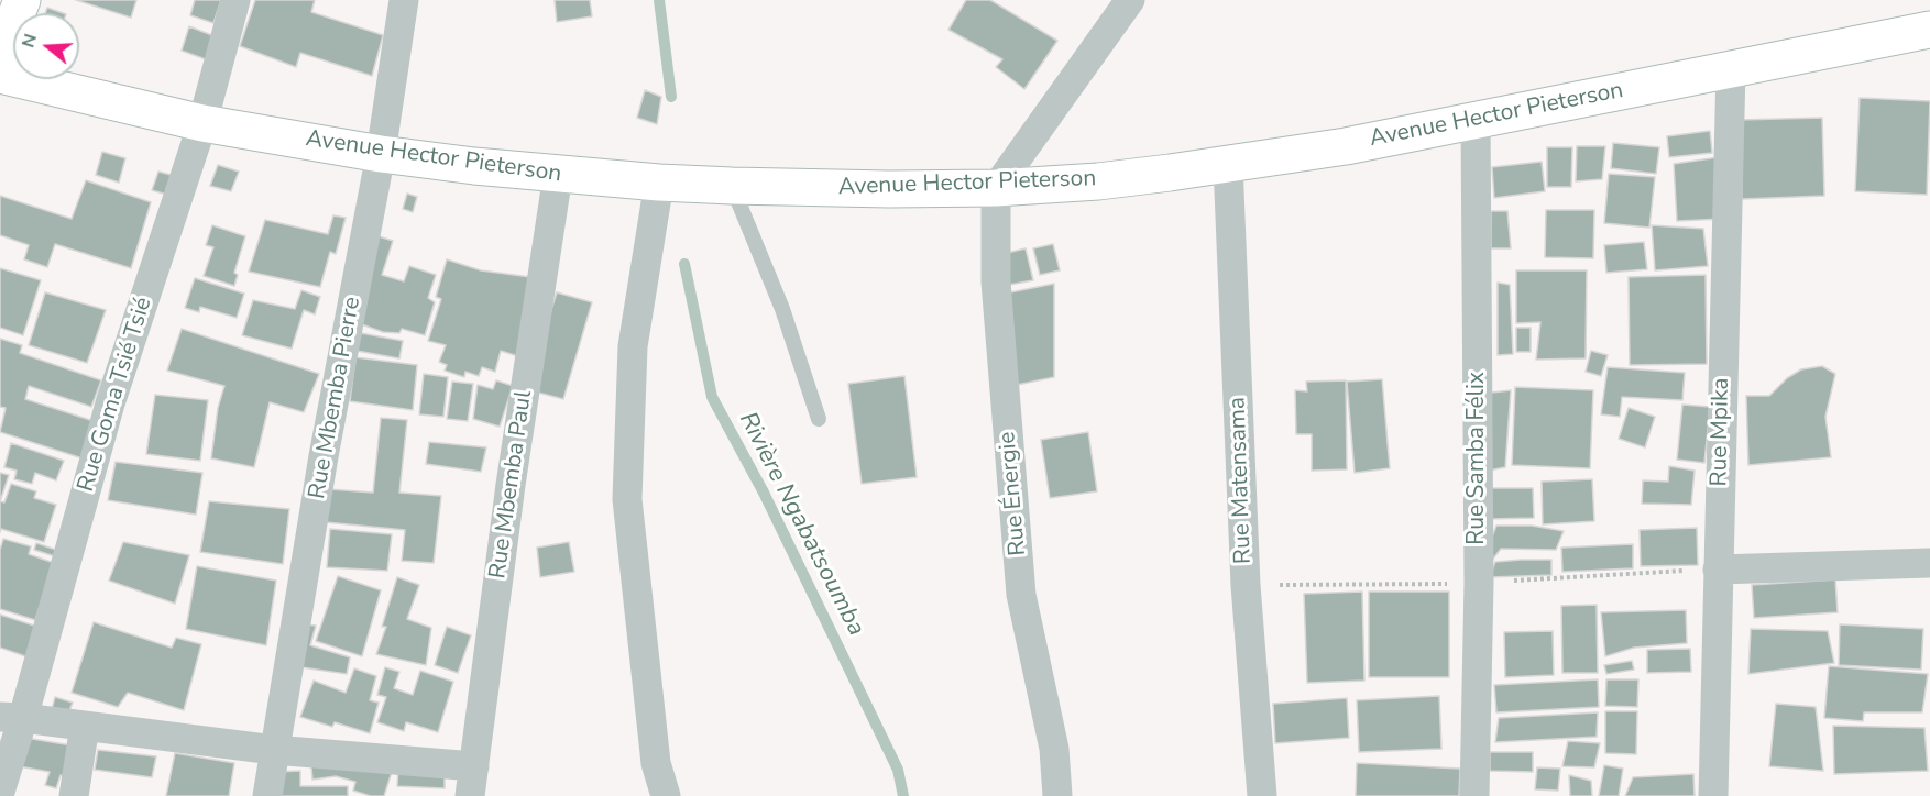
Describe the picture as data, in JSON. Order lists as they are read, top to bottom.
{
  "streets": {
    "street": [
      "Avenue Hector Pieterson",
      "Rue Goma Tsié Tsié",
      "Rue Mbemba Pierre",
      "Rue Mpika",
      "Rue Samba Félix",
      "Rue Matensama",
      "Rue Mbemba Paul",
      "Rue Énergie"
    ]
  },
  "crossings": [
    ["Avenue Hector Pieterson", "Rue Goma Tsié Tsié"],
    ["Avenue Hector Pieterson", "Rue Mbemba Pierre"],
    ["Avenue Hector Pieterson", "Rue Mpika"],
    ["Avenue Hector Pieterson", "Rue Samba Félix"],
    ["Avenue Hector Pieterson", "Rue Matensama"],
    ["Avenue Hector Pieterson", "Rue Mbemba Paul"],
    ["Avenue Hector Pieterson", "Rue Énergie"]
  ],
  "water": ["Rivière Ngabatsoumba"],
  "north": "left"
}
